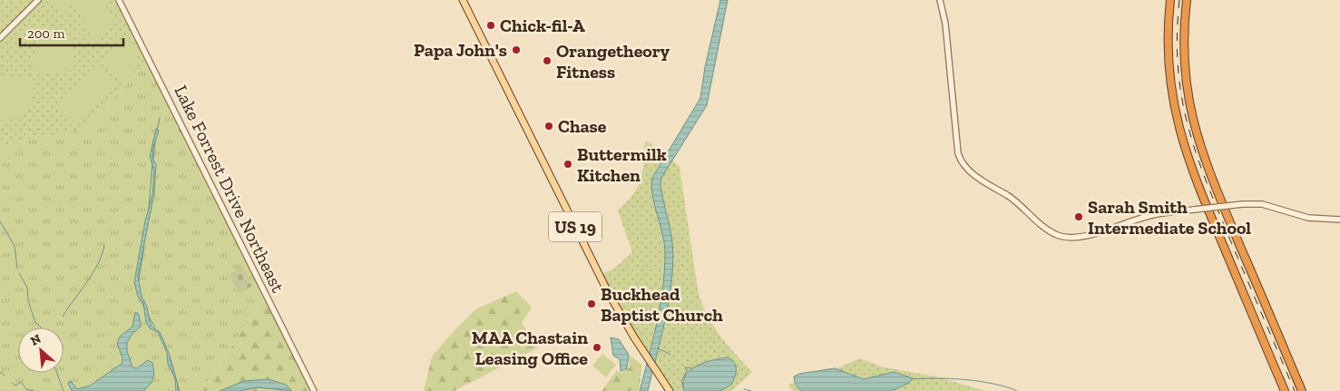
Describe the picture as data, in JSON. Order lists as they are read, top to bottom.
{
  "streets": {
    "main road": ["US 19"],
    "street": ["Lake Forrest Drive Northeast"]
  },
  "places": [
    "Chick-fil-A",
    "Papa John's",
    "Orangetheory Fitness",
    "Chase",
    "Buttermilk Kitchen",
    "Sarah Smith Intermediate School",
    "Buckhead Baptist Church",
    "MAA Chastain Leasing Office"
  ],
  "scale_bar": "200 m",
  "north": "top left"
}
